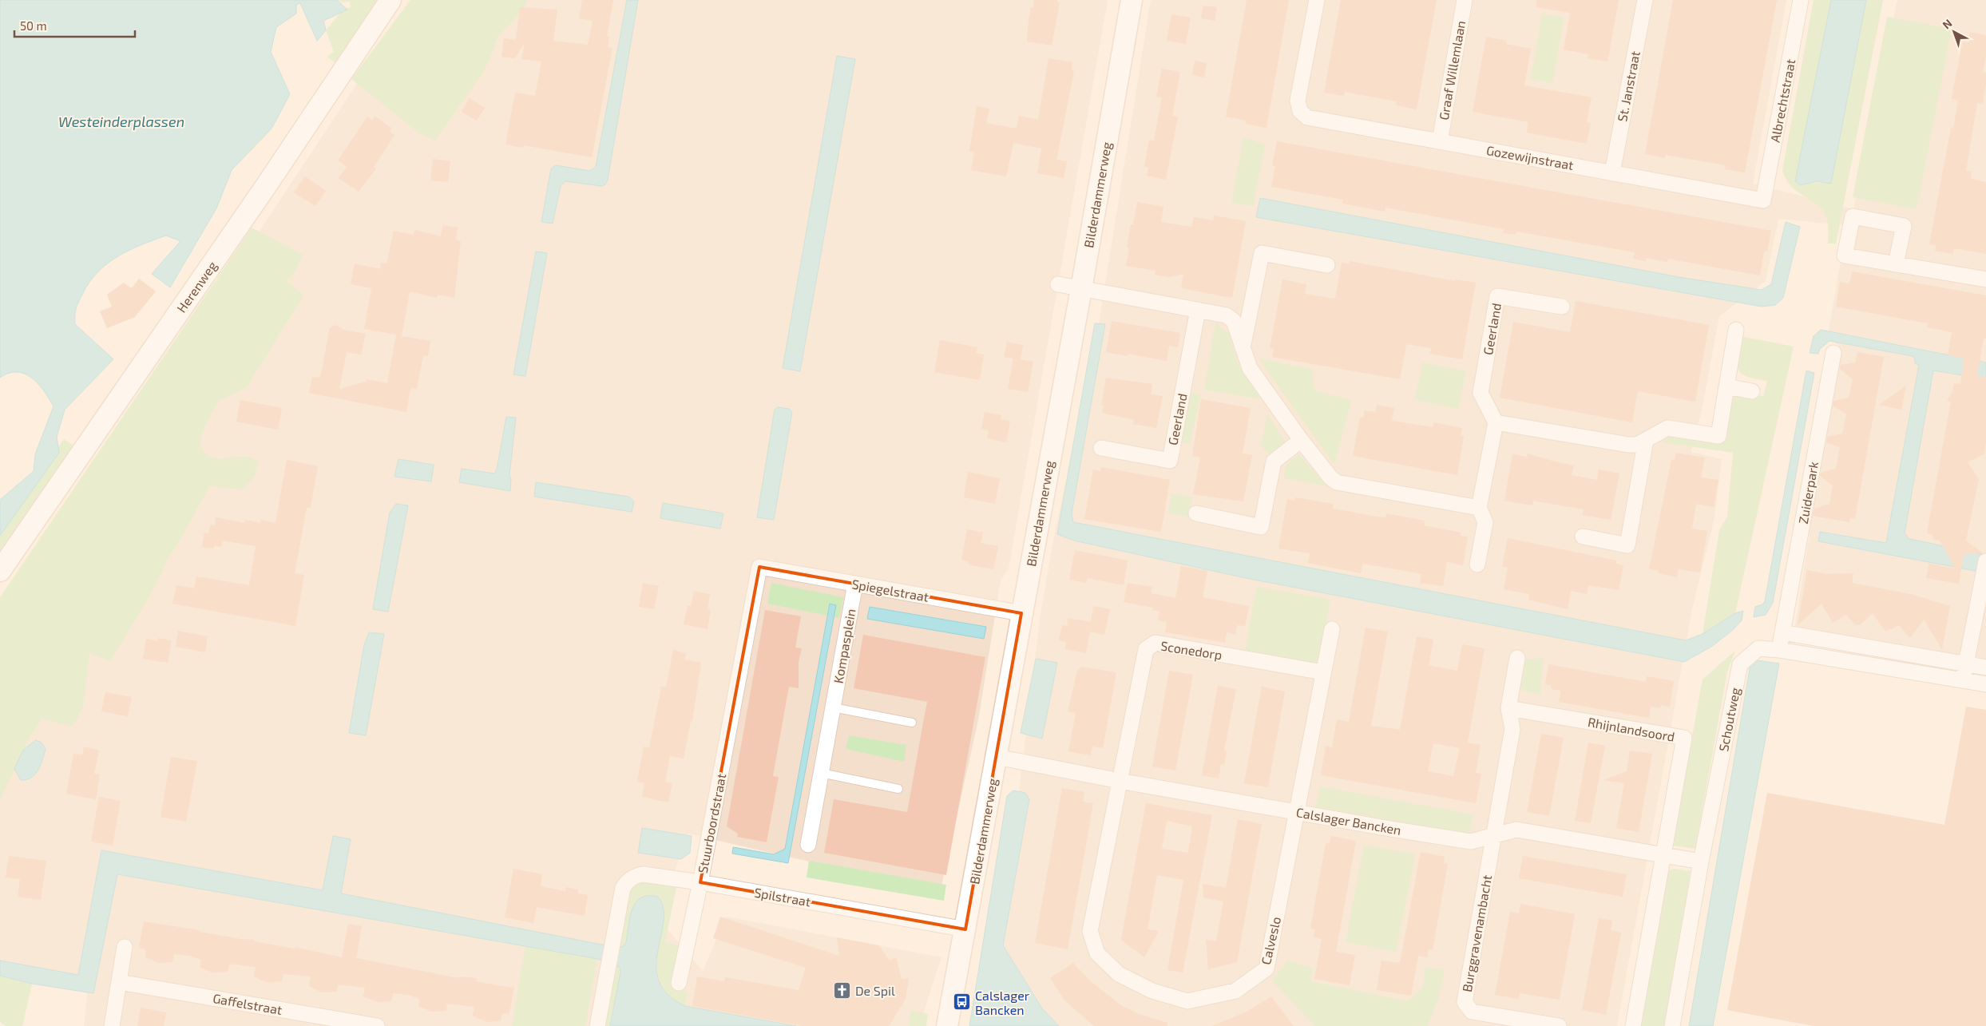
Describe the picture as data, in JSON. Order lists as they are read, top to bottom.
{
  "streets": {
    "street": [
      "Graaf Willemlaan",
      "St. Janstraat",
      "Albrechtstraat",
      "Gozewijnstraat",
      "Bilderdammerweg",
      "Herenweg",
      "Geerland",
      "Zuiderpark",
      "Spiegelstraat",
      "Kompasplein",
      "Sconedorp",
      "Schoutweg",
      "Rhijnlandsoord",
      "Calslager Bancken",
      "Stuurboordstraat",
      "Spilstraat",
      "Burggravenambacht",
      "Calveslo",
      "Gaffelstraat"
    ]
  },
  "crossings": [
    ["Graaf Willemlaan", "Gozewijnstraat"],
    ["St. Janstraat", "Gozewijnstraat"],
    ["Albrechtstraat", "Gozewijnstraat"],
    ["Bilderdammerweg", "Spiegelstraat"],
    ["Bilderdammerweg", "Calslager Bancken"],
    ["Bilderdammerweg", "Spilstraat"],
    ["Zuiderpark", "Schoutweg"],
    ["Spiegelstraat", "Kompasplein"],
    ["Spiegelstraat", "Stuurboordstraat"],
    ["Sconedorp", "Calslager Bancken"],
    ["Sconedorp", "Calveslo"],
    ["Schoutweg", "Calslager Bancken"],
    ["Rhijnlandsoord", "Calslager Bancken"],
    ["Calslager Bancken", "Burggravenambacht"],
    ["Calslager Bancken", "Calveslo"],
    ["Stuurboordstraat", "Spilstraat"]
  ],
  "water": ["Westeinderplassen"],
  "places": {
    "church": ["De Spil"],
    "bus stop": ["Calslager Bancken"]
  },
  "scale_bar": "50 m",
  "north": "top left"
}
